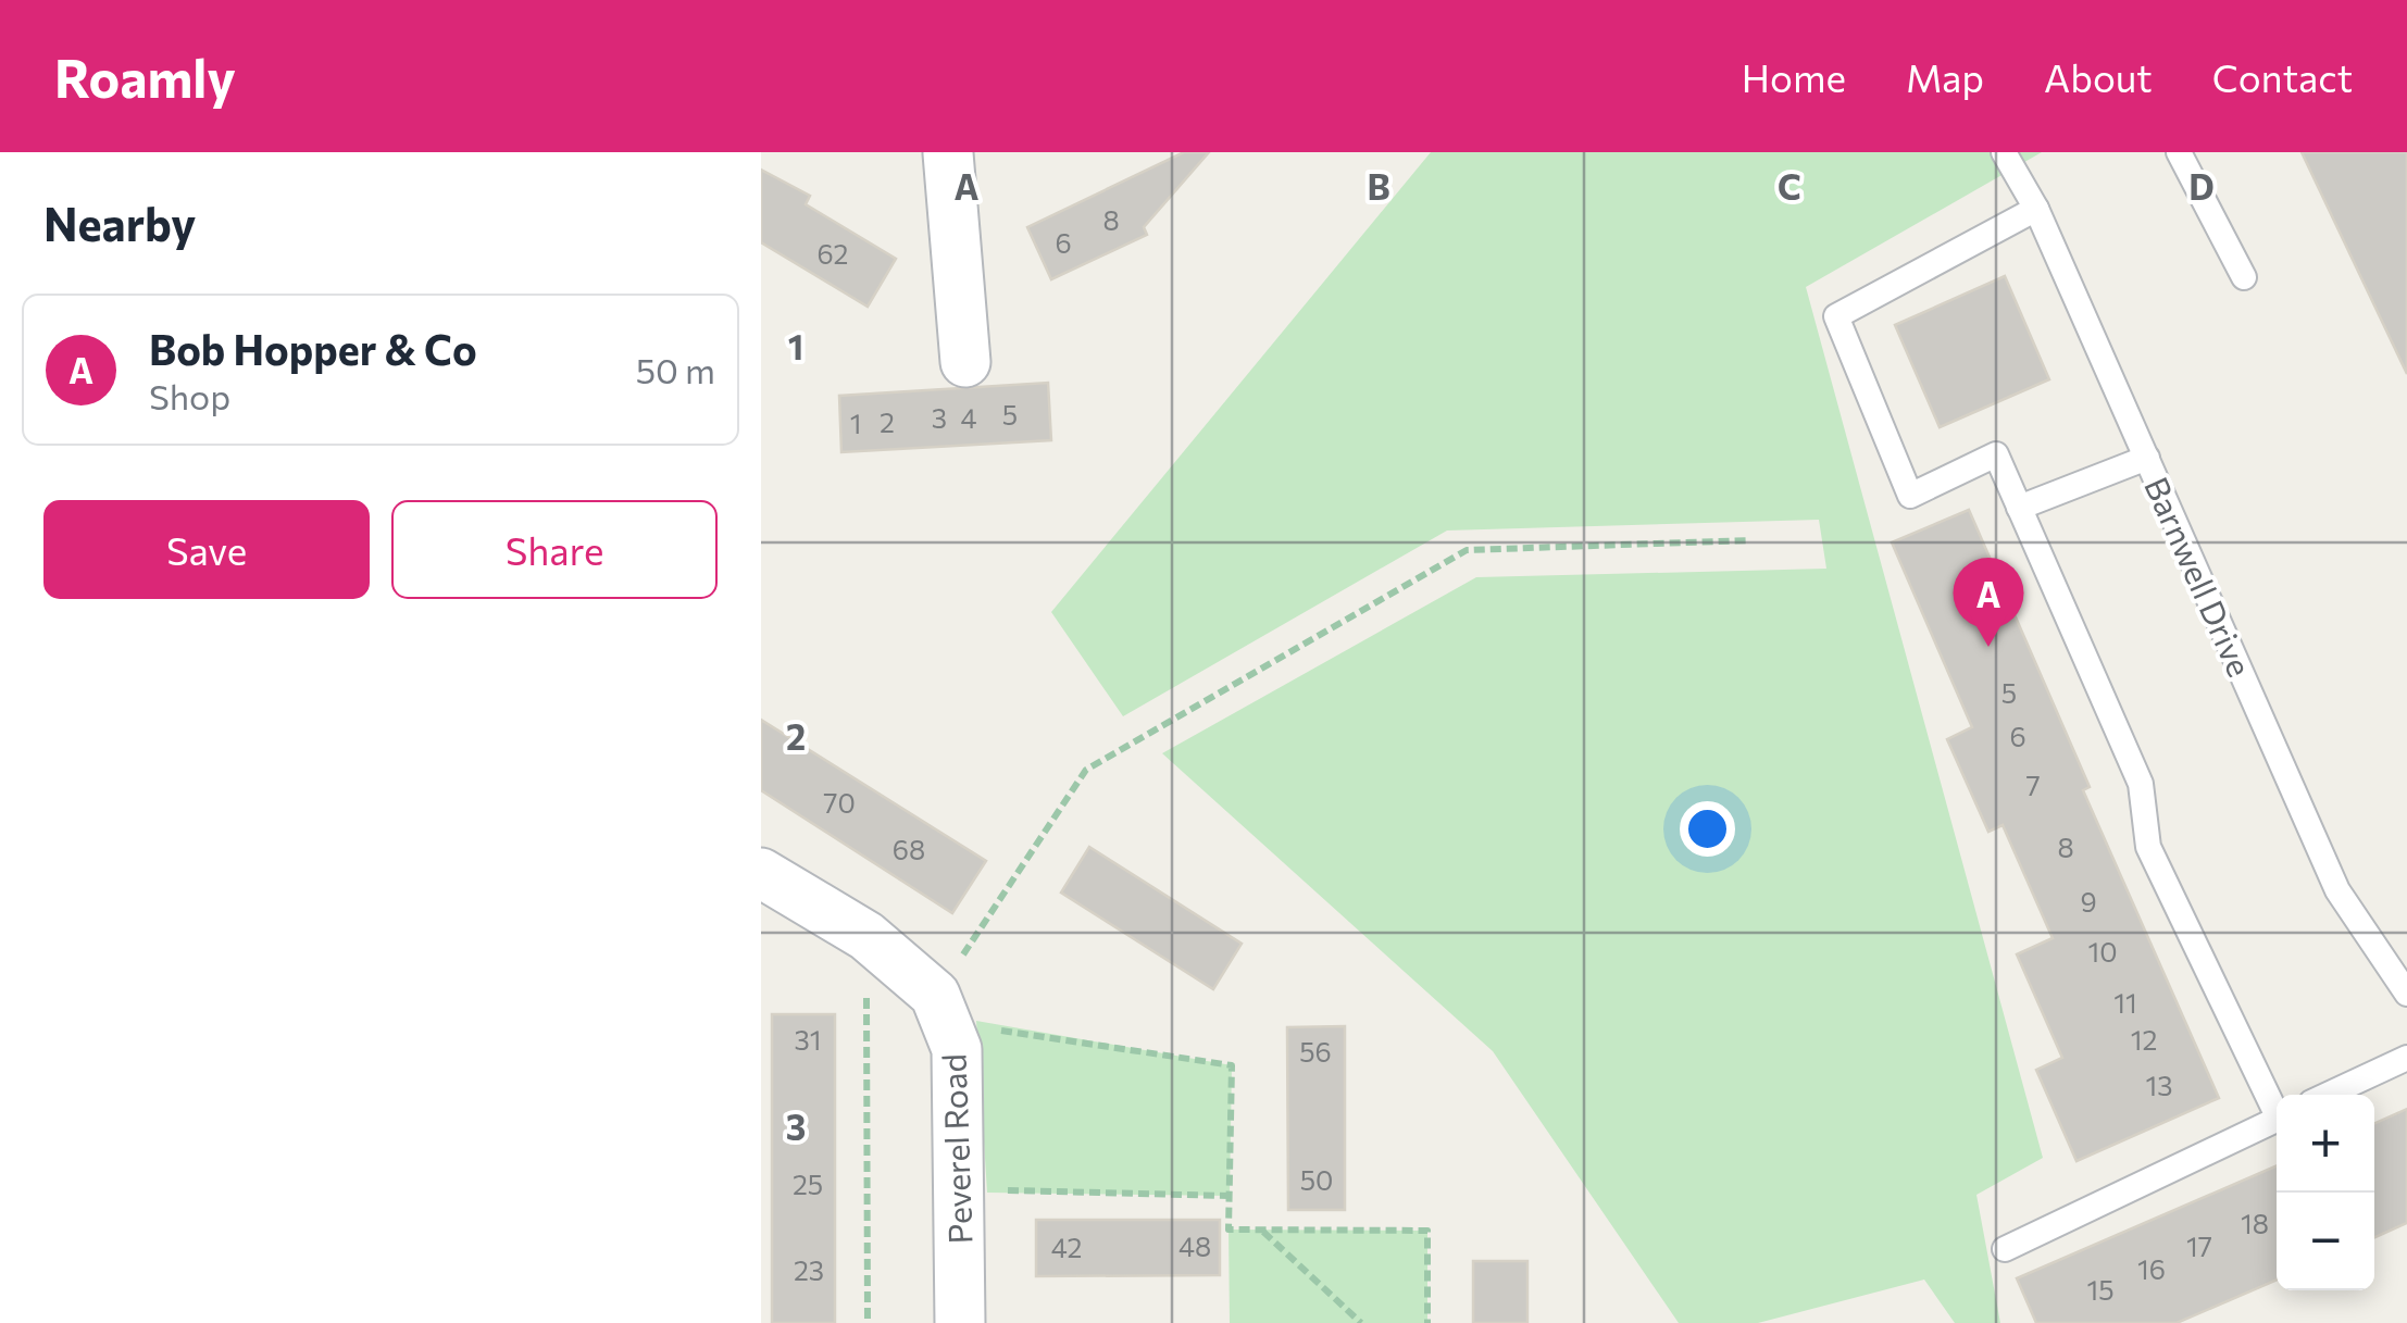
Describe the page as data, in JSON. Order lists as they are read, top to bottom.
{
  "streets": {
    "street": ["Peverel Road"],
    "lane": ["Barnwell Drive"]
  },
  "house_numbers": [
    "8",
    "6",
    "62",
    "5",
    "3",
    "4",
    "2",
    "1",
    "5",
    "6",
    "7",
    "70",
    "8",
    "68",
    "9",
    "10",
    "11",
    "31",
    "12",
    "56",
    "13",
    "50",
    "25",
    "18",
    "48",
    "17",
    "42",
    "16",
    "23",
    "15"
  ],
  "page": {
    "header": "Roamly",
    "nav": [
      "Home",
      "Map",
      "About",
      "Contact"
    ],
    "heading": "Nearby",
    "list": [
      {
        "mark": "A",
        "name": "Bob Hopper & Co",
        "note": "Shop",
        "value": "50 m"
      }
    ],
    "buttons": ["Save", "Share"],
    "pins": "A",
    "map_buttons": ["+", "−"]
  },
  "grid": {
    "columns": [
      "A",
      "B",
      "C",
      "D"
    ],
    "rows": ["1", "2", "3"]
  }
}
